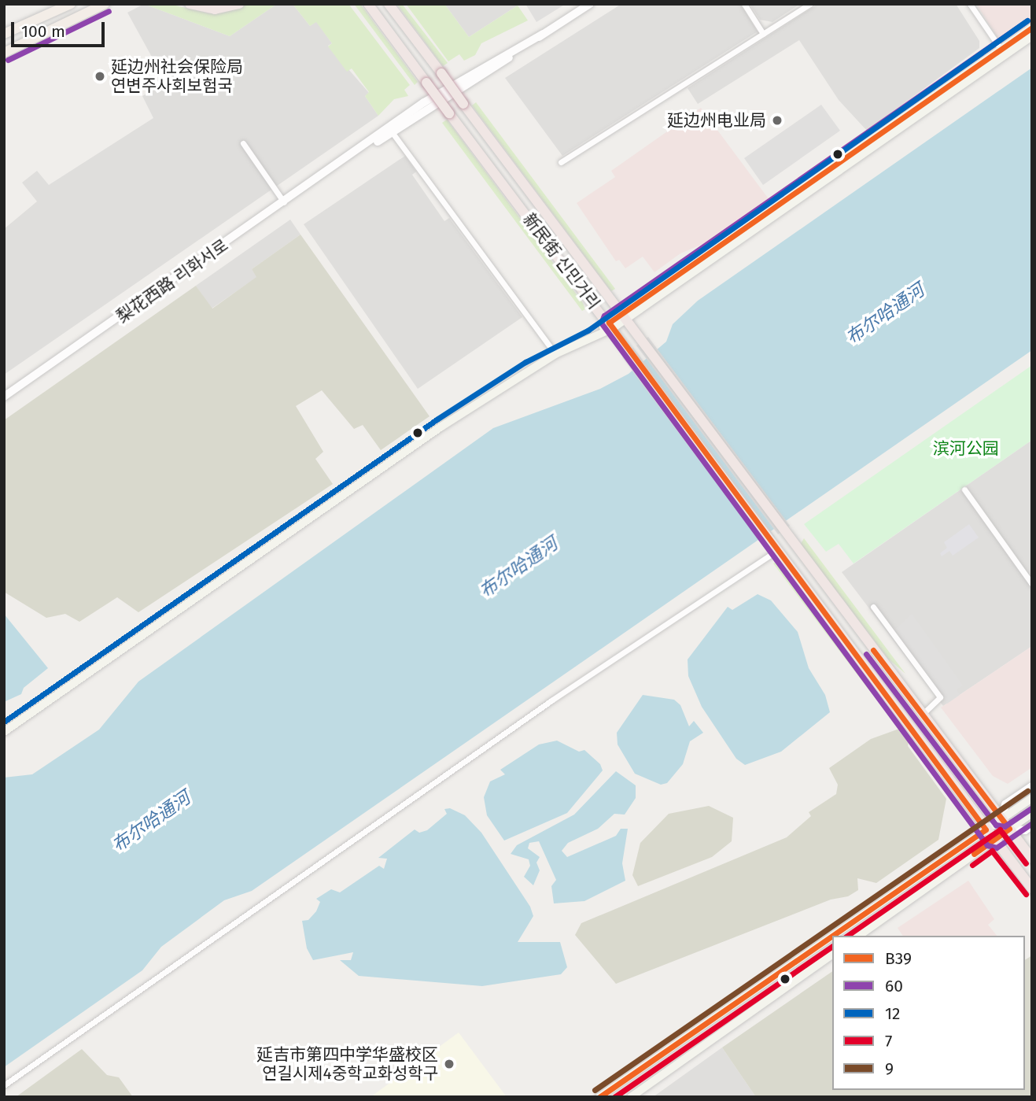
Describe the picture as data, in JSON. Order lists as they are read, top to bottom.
{
  "streets": {
    "highway": ["新民街 신민거리"],
    "street": ["梨花西路 리화서로"]
  },
  "water": ["布尔哈通河"],
  "parks": ["滨河公园"],
  "places": ["延边州社会保险局 연변주사회보험국", "延边州电业局", "延吉市第四中学华盛校区 연길시제4중학교화성학구"],
  "lines": [
    "transit line 60",
    "transit line 12",
    "transit line B39",
    "transit line 9",
    "transit line 7"
  ],
  "legend": [
    "B39",
    "60",
    "12",
    "7",
    "9"
  ],
  "scale_bar": "100 m"
}
